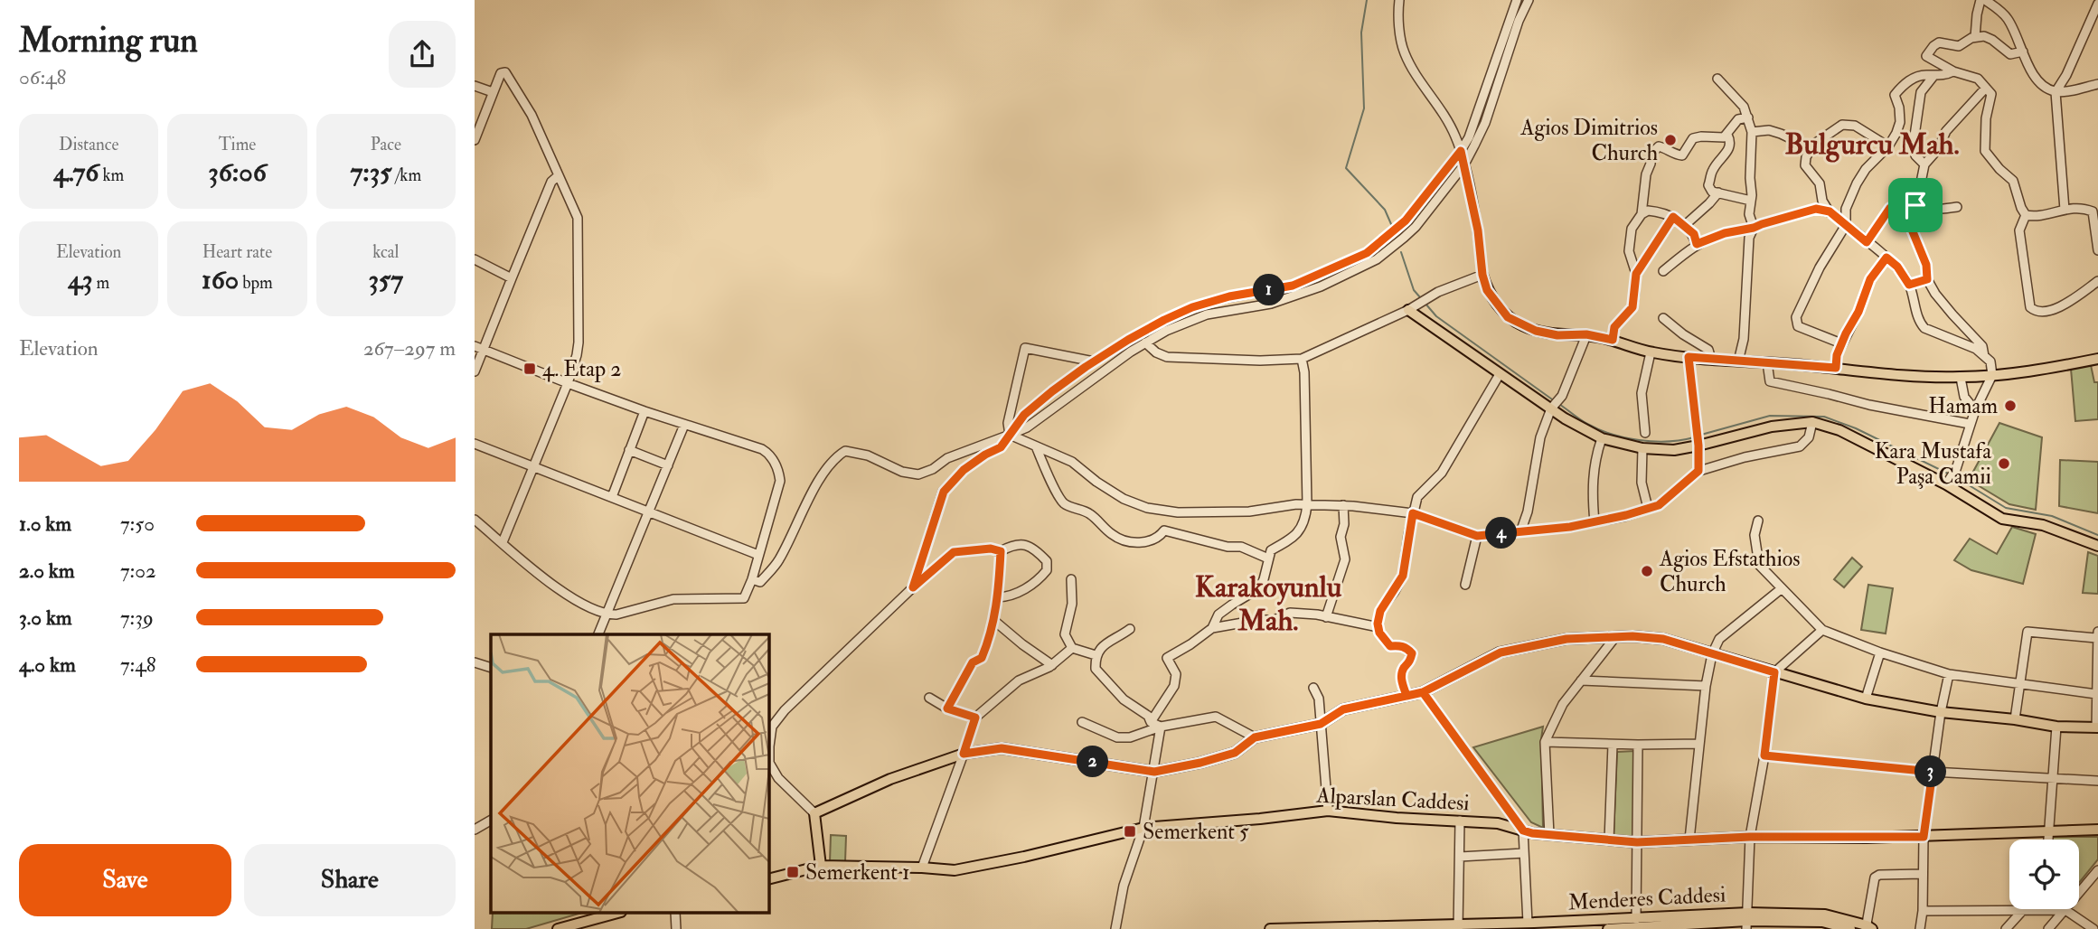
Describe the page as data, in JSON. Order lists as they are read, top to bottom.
{
  "streets": {
    "main road": ["Alparslan Caddesi", "Menderes Caddesi"]
  },
  "districts": ["Bulgurcu Mah.", "Karakoyunlu Mah."],
  "places": {
    "other": [
      "Agios Dimitrios Church",
      "Hamam",
      "Kara Mustafa Paşa Camii",
      "Agios Efstathios Church"
    ],
    "transit": ["4. Etap 2", "Semerkent 5", "Semerkent 1"]
  },
  "page": {
    "heading": ["Morning run", "06:48"],
    "stats": [
      ["Distance", "4.76 km"],
      ["Time", "36:06"],
      ["Pace", "7:35 /km"],
      ["Elevation", "43 m"],
      ["Heart rate", "160 bpm"],
      ["kcal", "357"]
    ],
    "pins": [
      "1",
      "4",
      "2",
      "3"
    ],
    "chart": ["Elevation", "267–297 m"],
    "list": [
      {
        "name": "1.0 km",
        "note": "7:50"
      },
      {
        "name": "2.0 km",
        "note": "7:02"
      },
      {
        "name": "3.0 km",
        "note": "7:39"
      },
      {
        "name": "4.0 km",
        "note": "7:48"
      }
    ],
    "buttons": ["Save", "Share"]
  }
}
